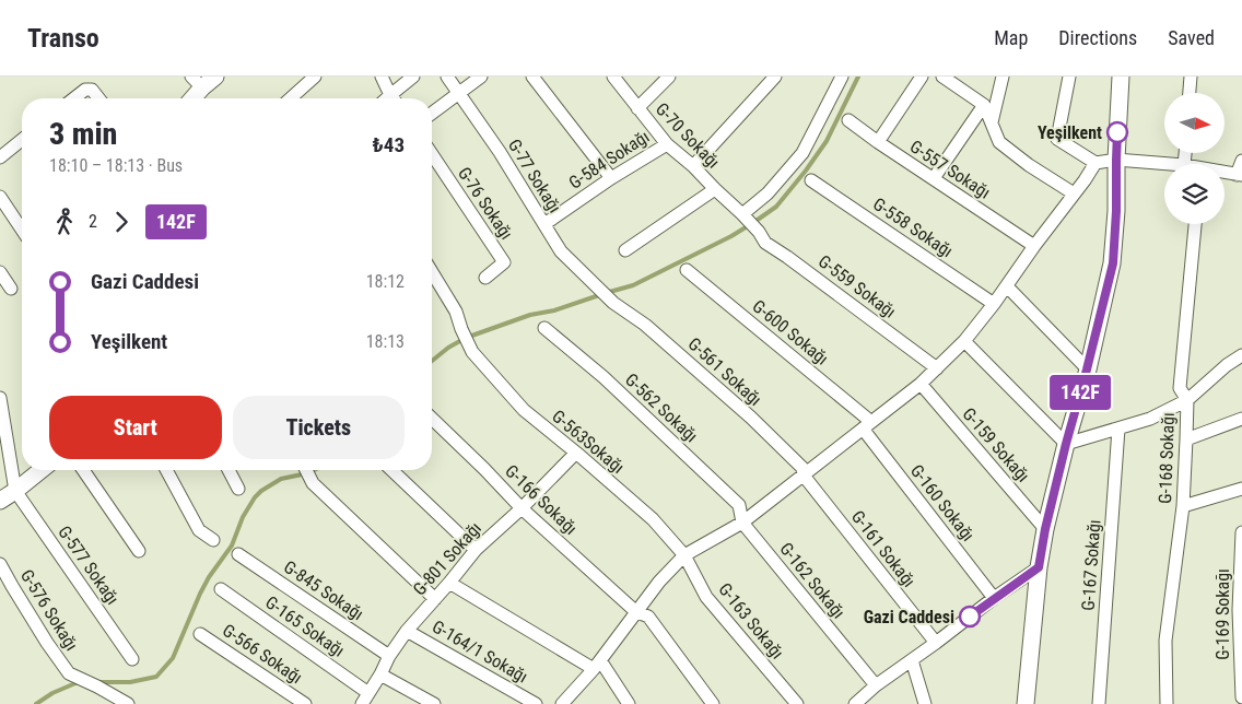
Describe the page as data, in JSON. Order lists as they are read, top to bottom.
{
  "streets": {
    "street": [
      "G-70 Sokağı",
      "G-584 Sokağı",
      "G-557 Sokağı",
      "G-77 Sokağı",
      "G-76 Sokağı",
      "G-558 Sokağı",
      "G-559 Sokağı",
      "G-600 Sokağı",
      "G-561 Sokağı",
      "G-562 Sokağı",
      "G-563Sokağı",
      "G-159 Sokağı",
      "G-168 Sokağı",
      "G-166 Sokağı",
      "G-160 Sokağı",
      "G-161 Sokağı",
      "G-801 Sokağı",
      "G-577 Sokağı",
      "G-167 Sokağı",
      "G-162 Sokağı",
      "G-845 Sokağı",
      "G-576 Sokağı",
      "G-169 Sokağı",
      "G-163 Sokağı",
      "G-165 Sokağı",
      "G-164/1 Sokağı",
      "G-566 Sokağı"
    ]
  },
  "crossings": [
    ["G-70 Sokağı", "G-584 Sokağı"],
    ["G-70 Sokağı", "G-559 Sokağı"],
    ["G-584 Sokağı", "G-77 Sokağı"],
    ["G-77 Sokağı", "G-561 Sokağı"],
    ["G-600 Sokağı", "G-160 Sokağı"],
    ["G-561 Sokağı", "G-161 Sokağı"],
    ["G-562 Sokağı", "G-162 Sokağı"],
    ["G-563Sokağı", "G-801 Sokağı"],
    ["G-563Sokağı", "G-163 Sokağı"],
    ["G-166 Sokağı", "G-801 Sokağı"],
    ["G-801 Sokağı", "G-845 Sokağı"],
    ["G-801 Sokağı", "G-165 Sokağı"],
    ["G-801 Sokağı", "G-164/1 Sokağı"]
  ],
  "places": ["Yeşilkent", "Gazi Caddesi"],
  "lines": ["bus line 142F"],
  "north": "right",
  "page": {
    "header": "Transo",
    "nav": ["Map", "Directions", "Saved"],
    "on_map": "142F",
    "heading": ["3 min", "18:10 – 18:13 · Bus", "₺43"],
    "legs": ["2", "142F"],
    "list": [
      {
        "name": "Gazi Caddesi",
        "value": "18:12"
      },
      {
        "name": "Yeşilkent",
        "value": "18:13"
      }
    ],
    "buttons": ["Start", "Tickets"]
  }
}
